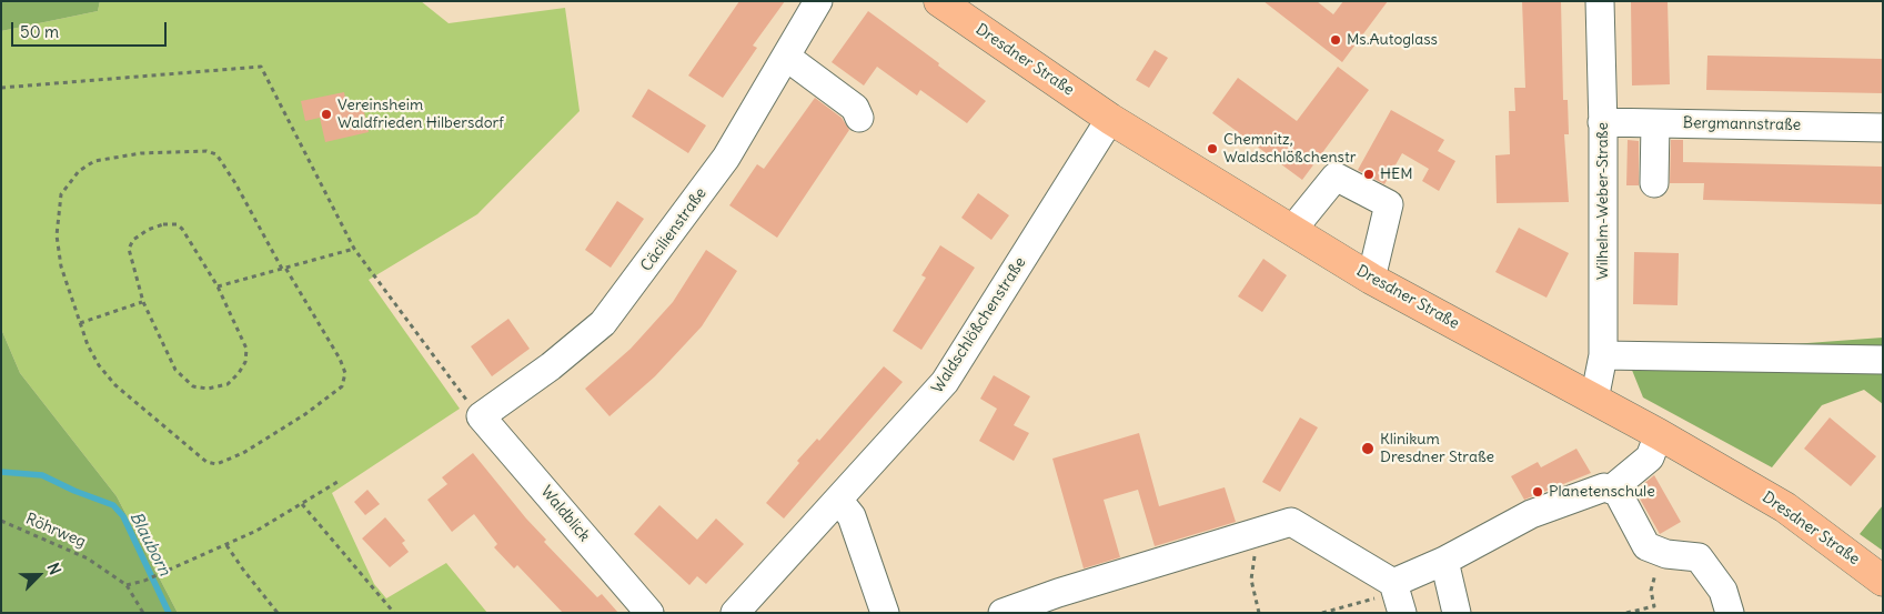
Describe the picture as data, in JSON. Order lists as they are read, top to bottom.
{
  "streets": {
    "main road": ["Dresdner Straße"],
    "street": [
      "Bergmannstraße",
      "Wilhelm-Weber-Straße",
      "Cäcilienstraße",
      "Waldschlößchenstraße",
      "Waldblick"
    ],
    "path": ["Röhrweg"]
  },
  "crossings": [
    ["Dresdner Straße", "Wilhelm-Weber-Straße"],
    ["Dresdner Straße", "Waldschlößchenstraße"],
    ["Bergmannstraße", "Wilhelm-Weber-Straße"],
    ["Cäcilienstraße", "Waldblick"]
  ],
  "water": ["Blauborn"],
  "places": [
    "Ms.Autoglass",
    "Vereinsheim Waldfrieden Hilbersdorf",
    "Chemnitz, Waldschlößchenstr",
    "HEM",
    "Klinikum Dresdner Straße",
    "Planetenschule"
  ],
  "scale_bar": "50 m",
  "north": "top right"
}
